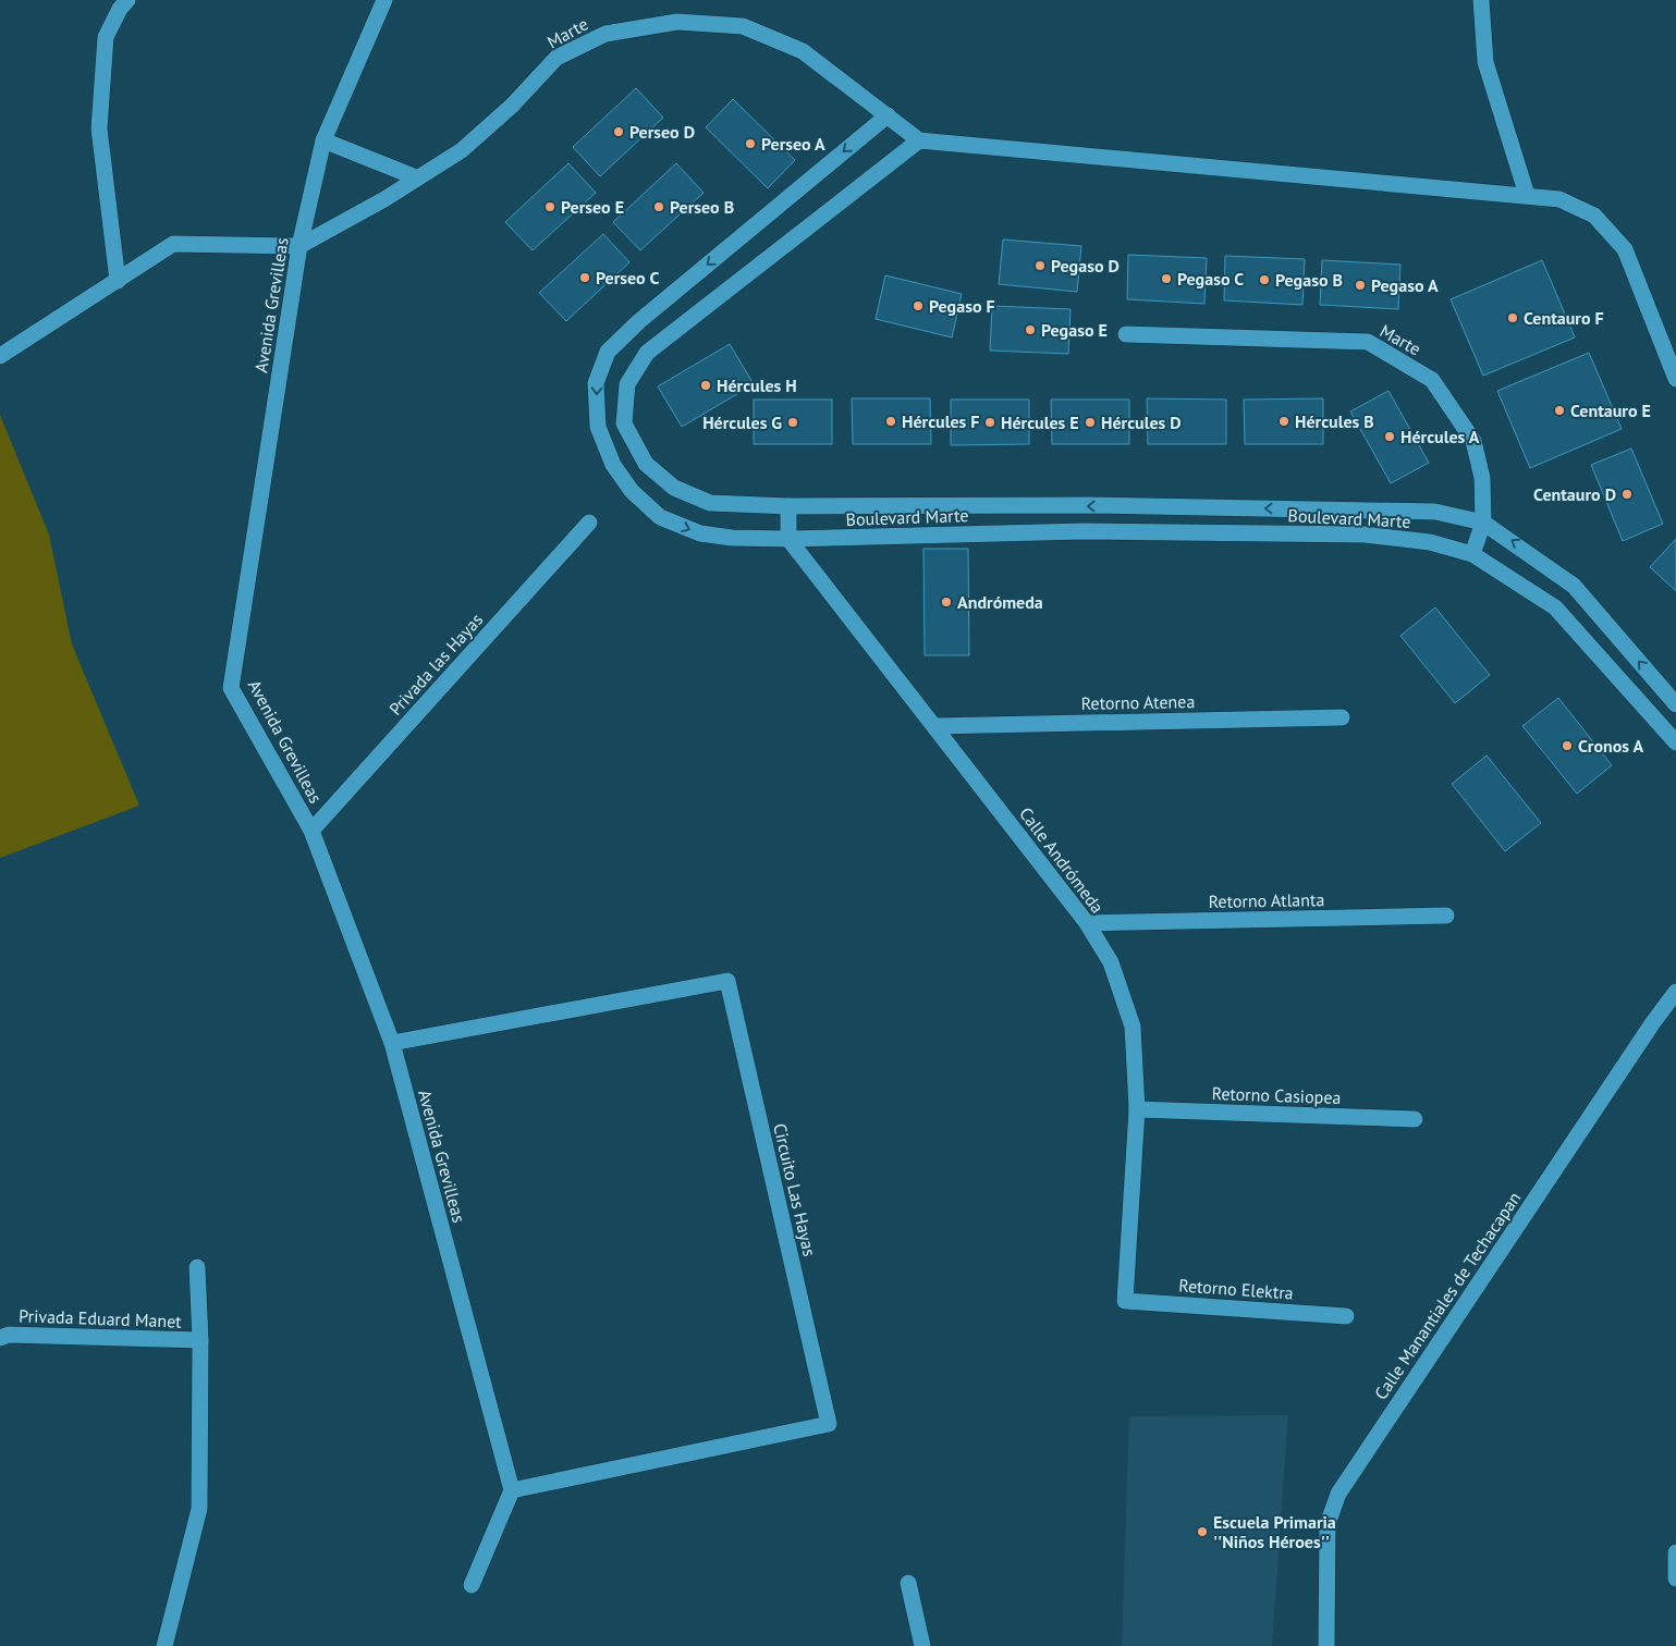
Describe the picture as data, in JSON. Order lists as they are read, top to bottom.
{
  "streets": {
    "street": [
      "Marte",
      "Avenida Grevilleas",
      "Boulevard Marte",
      "Privada las Hayas",
      "Retorno Atenea",
      "Calle Andrómeda",
      "Retorno Atlanta",
      "Retorno Casiopea",
      "Circuito Las Hayas",
      "Retorno Elektra",
      "Calle Manantiales de Techacapan",
      "Privada Eduard Manet"
    ]
  },
  "crossings": [
    ["Marte", "Avenida Grevilleas"],
    ["Marte", "Boulevard Marte"],
    ["Avenida Grevilleas", "Privada las Hayas"],
    ["Avenida Grevilleas", "Circuito Las Hayas"],
    ["Boulevard Marte", "Calle Andrómeda"],
    ["Retorno Atenea", "Calle Andrómeda"],
    ["Calle Andrómeda", "Retorno Atlanta"],
    ["Calle Andrómeda", "Retorno Casiopea"],
    ["Calle Andrómeda", "Retorno Elektra"]
  ],
  "places": [
    "Perseo D",
    "Perseo A",
    "Perseo E",
    "Perseo B",
    "Pegaso D",
    "Perseo C",
    "Pegaso C",
    "Pegaso B",
    "Pegaso A",
    "Pegaso F",
    "Centauro F",
    "Pegaso E",
    "Hércules H",
    "Centauro E",
    "Hércules F",
    "Hércules B",
    "Hércules G",
    "Hércules E",
    "Hércules D",
    "Hércules A",
    "Centauro D",
    "Andrómeda",
    "Cronos A",
    "Escuela Primaria ''Niños Héroes''"
  ]
}
